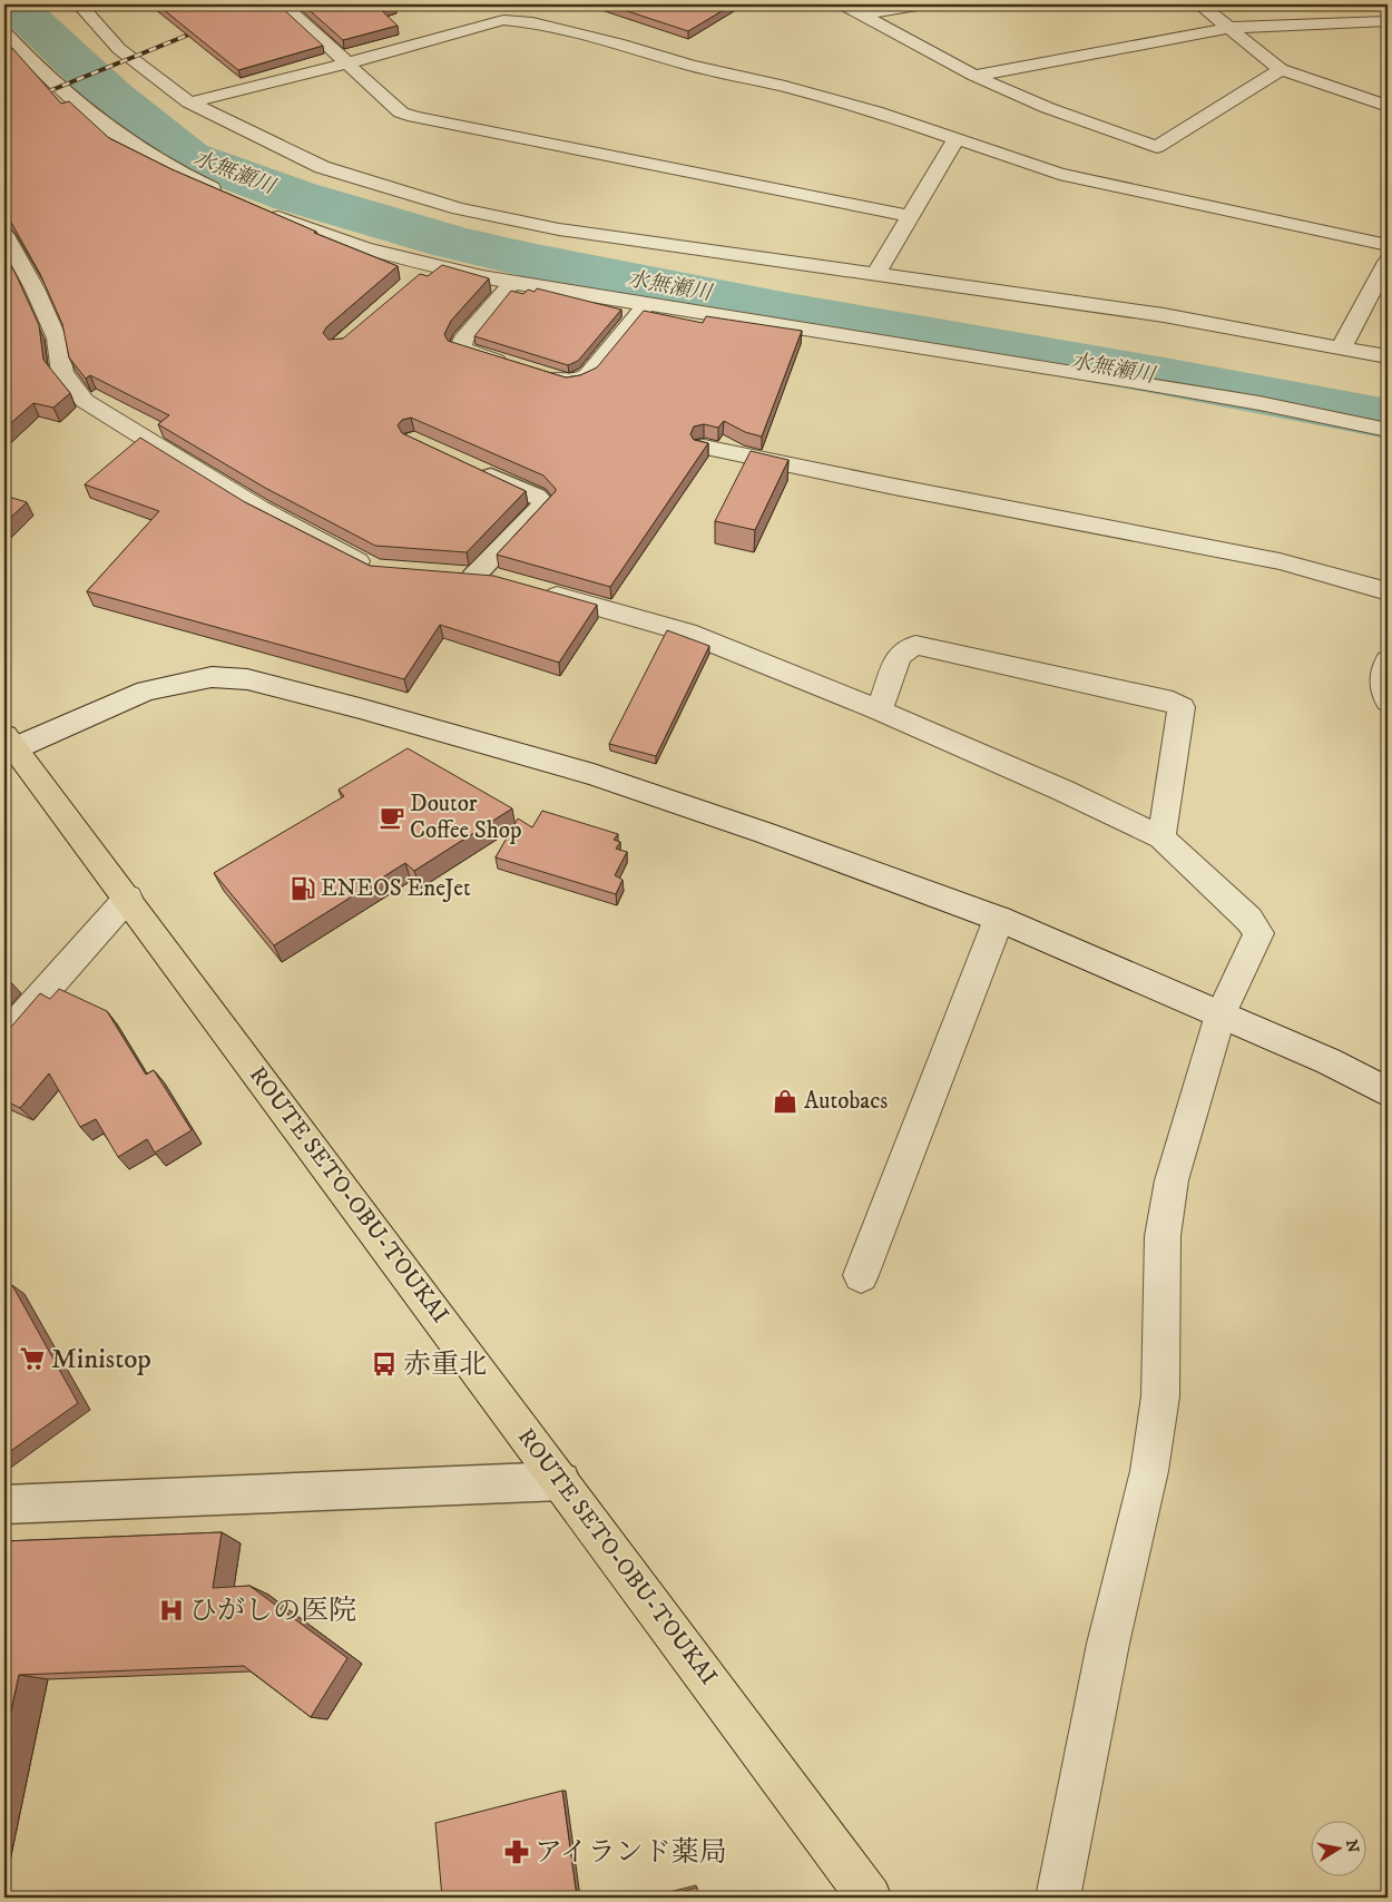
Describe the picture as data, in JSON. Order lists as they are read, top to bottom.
{
  "streets": {
    "main road": ["ROUTE SETO-OBU-TOUKAI"]
  },
  "water": ["水無瀬川"],
  "places": {
    "cafe": ["Doutor Coffee Shop"],
    "fuel station": ["ENEOS EneJet"],
    "shop": ["Autobacs"],
    "supermarket": ["Ministop"],
    "bus stop": ["赤重北"],
    "hospital": ["ひがしの医院"],
    "pharmacy": ["アイランド薬局"]
  },
  "north": "right"
}
